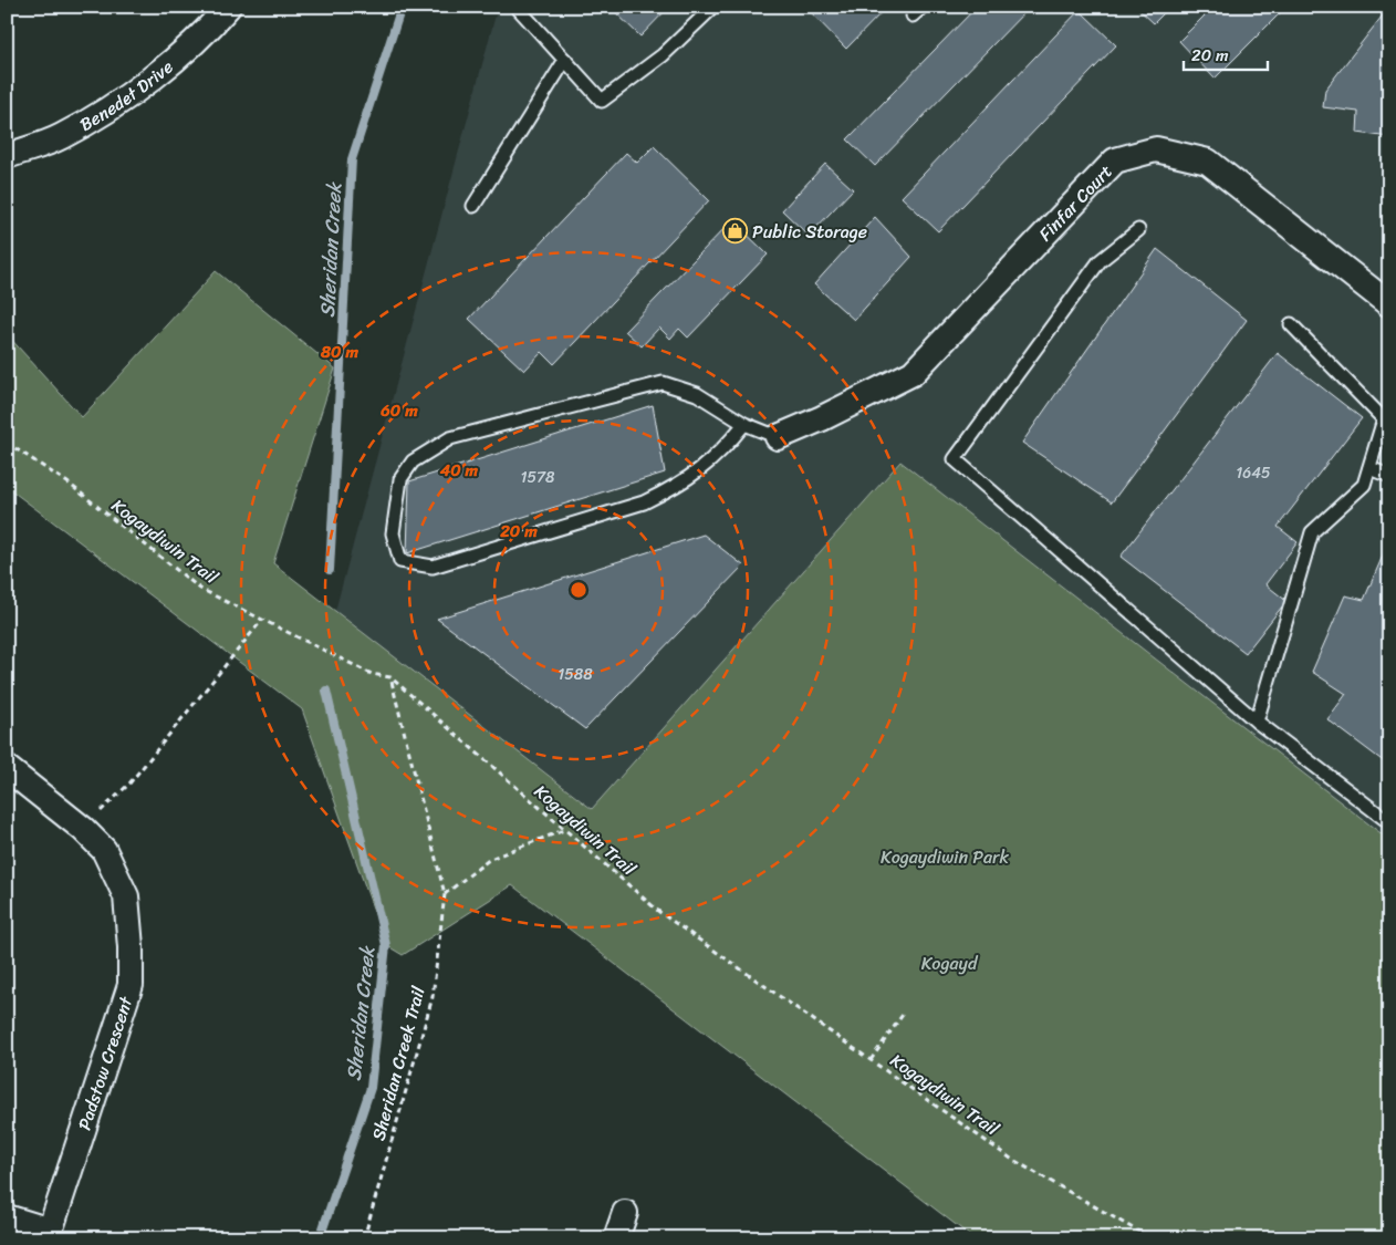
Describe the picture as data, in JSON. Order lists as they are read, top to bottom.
{
  "streets": {
    "street": ["Benedet Drive", "Finfar Court", "Padstow Crescent"],
    "path": ["Kogaydiwin Trail", "Sheridan Creek Trail"]
  },
  "crossings": [
    ["Kogaydiwin Trail", "Sheridan Creek Trail"]
  ],
  "water": ["Sheridan Creek"],
  "parks": ["Kogaydiwin Park", "Kogayd"],
  "places": {
    "shop": ["Public Storage"]
  },
  "house_numbers": ["1645", "1578", "1588"],
  "scale_bar": "20 m",
  "rings": [
    "80 m",
    "60 m",
    "40 m",
    "20 m"
  ]
}
